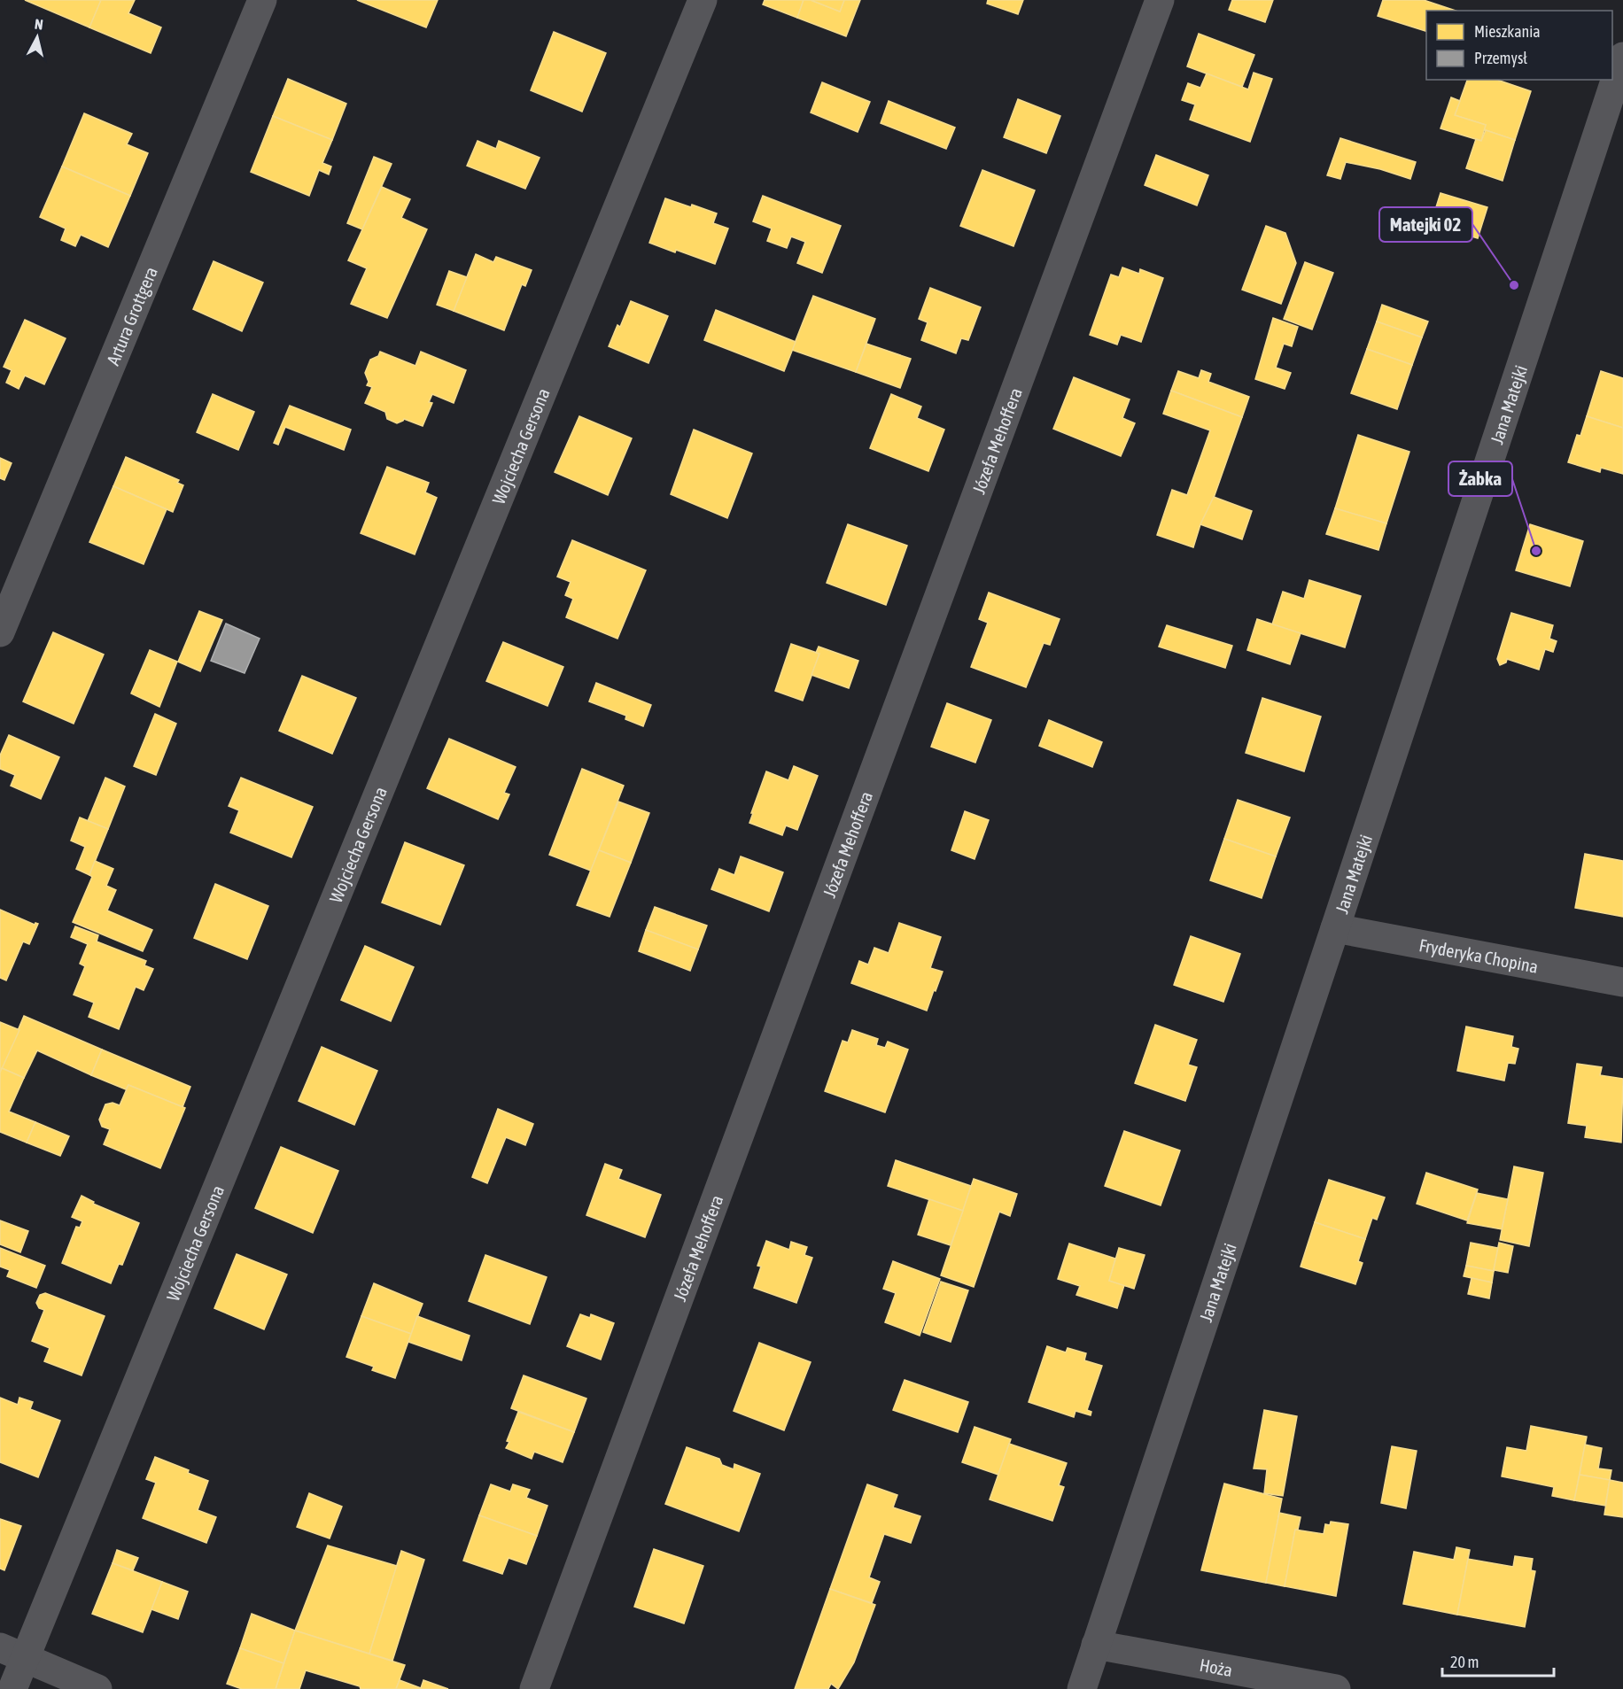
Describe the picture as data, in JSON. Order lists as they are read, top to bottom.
{
  "streets": {
    "street": [
      "Artura Grottgera",
      "Jana Matejki",
      "Józefa Mehoffera",
      "Wojciecha Gersona",
      "Fryderyka Chopina",
      "Hoża"
    ]
  },
  "crossings": [
    ["Jana Matejki", "Fryderyka Chopina"],
    ["Jana Matejki", "Hoża"]
  ],
  "places": ["Matejki 02", "Żabka"],
  "legend": ["Mieszkania", "Przemysł"],
  "scale_bar": "20 m",
  "north": "top"
}
